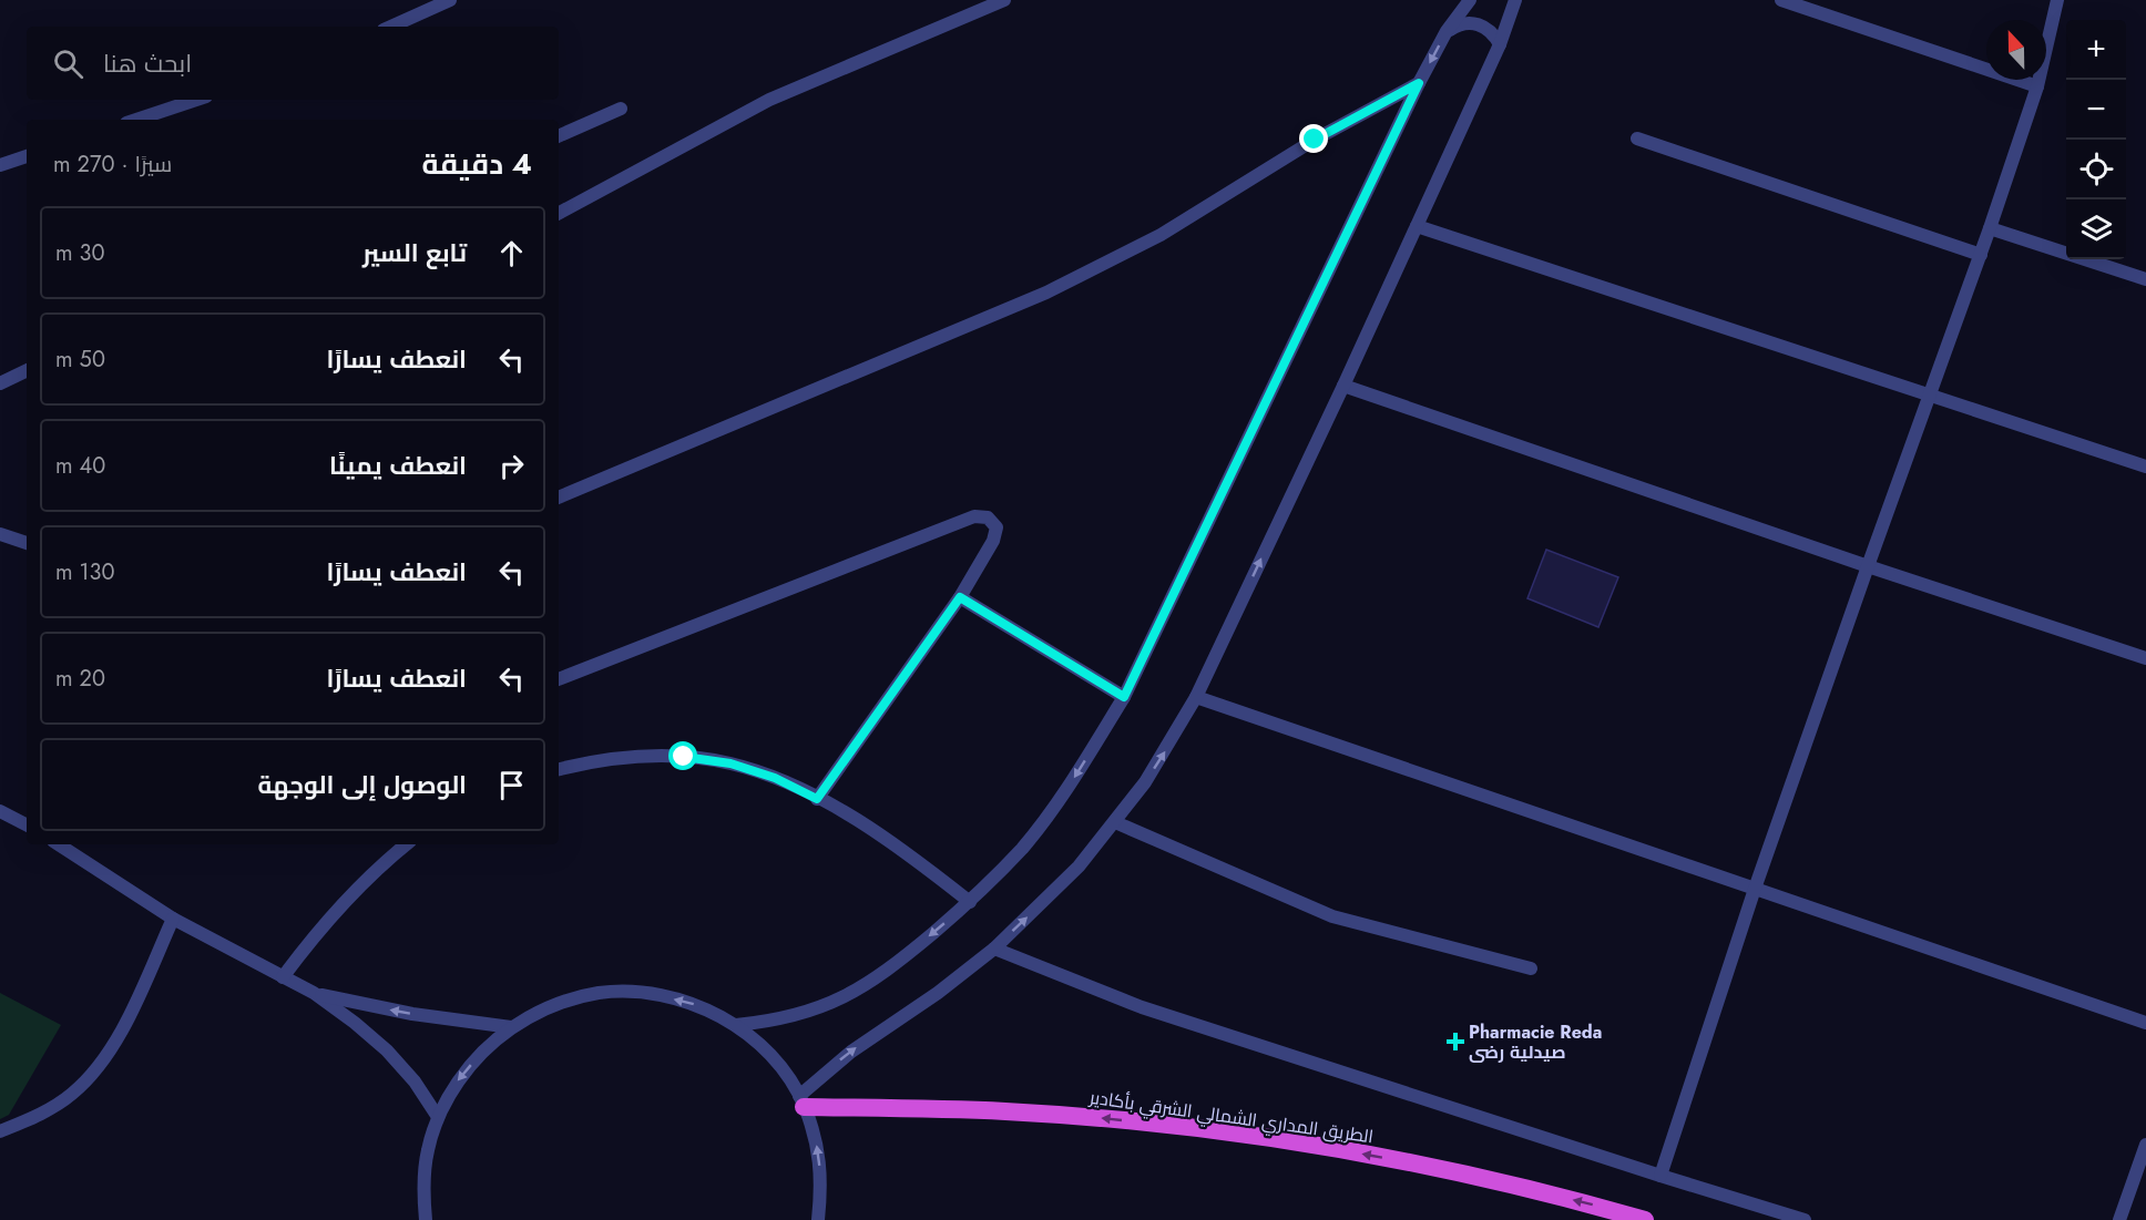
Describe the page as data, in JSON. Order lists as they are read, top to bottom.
{
  "streets": {
    "highway": ["الطريق المداري الشمالي الشرقي بأكادير"]
  },
  "one_way": ["الطريق المداري الشمالي الشرقي بأكادير"],
  "places": {
    "health": ["Pharmacie Reda صيدلية رضى"]
  },
  "north": "top",
  "page": {
    "map_buttons": ["+", "−"],
    "search": "ابحث هنا",
    "heading": ["4 دقيقة", "سيرًا · 270 m"],
    "list": [
      ["تابع السير", "30 m"],
      ["انعطف يسارًا", "50 m"],
      ["انعطف يمينًا", "40 m"],
      ["انعطف يسارًا", "130 m"],
      ["انعطف يسارًا", "20 m"],
      "الوصول إلى الوجهة"
    ]
  }
}
